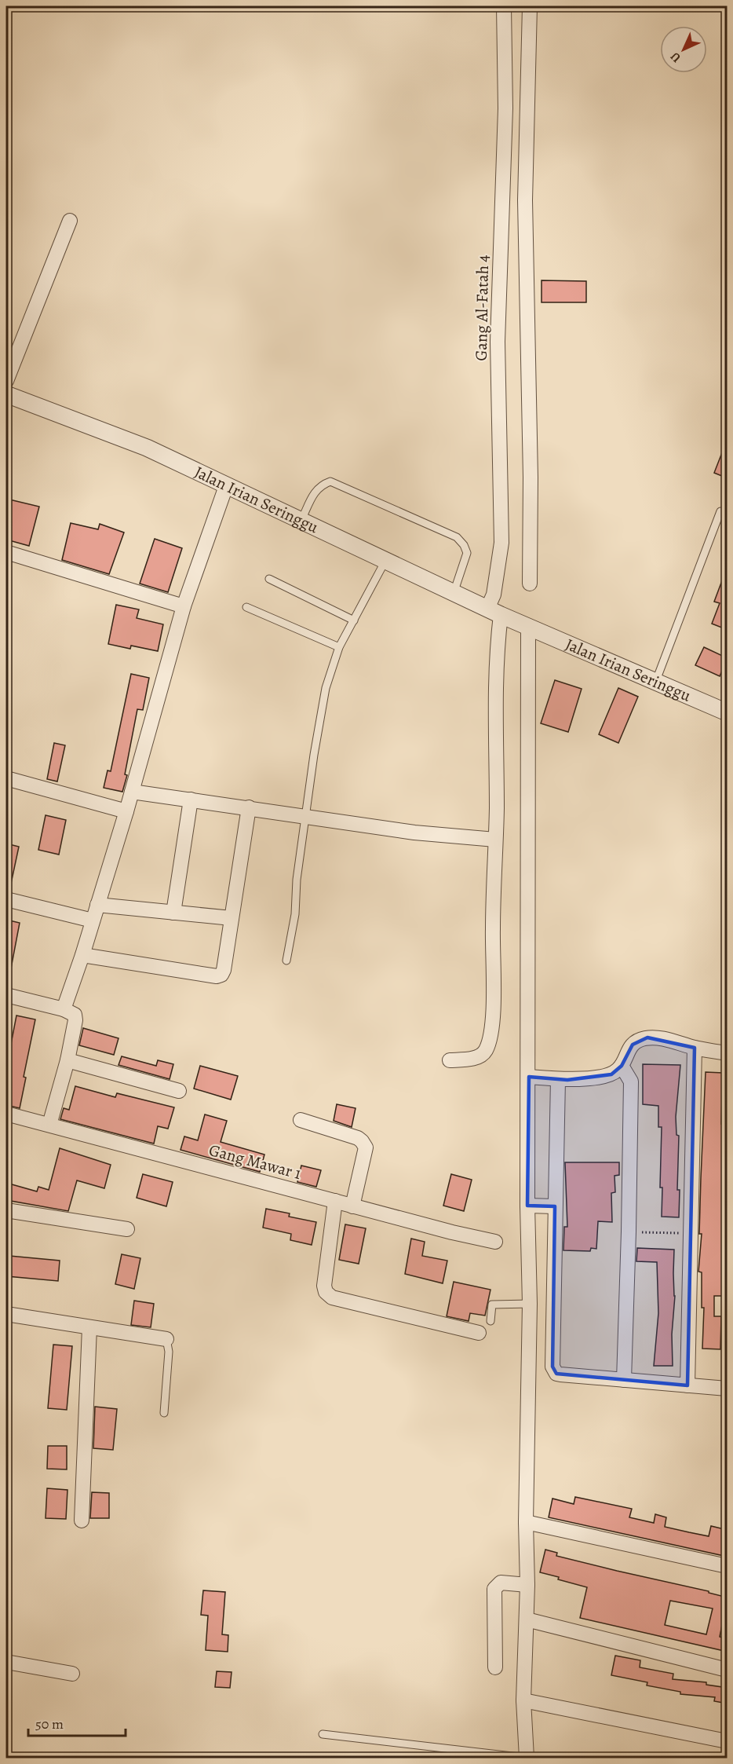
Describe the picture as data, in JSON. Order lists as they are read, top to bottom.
{
  "streets": {
    "street": ["Gang Al-Fatah 4", "Jalan Irian Seringgu", "Gang Mawar 1"]
  },
  "crossings": [
    ["Gang Al-Fatah 4", "Jalan Irian Seringgu"]
  ],
  "scale_bar": "50 m",
  "north": "bottom left"
}
